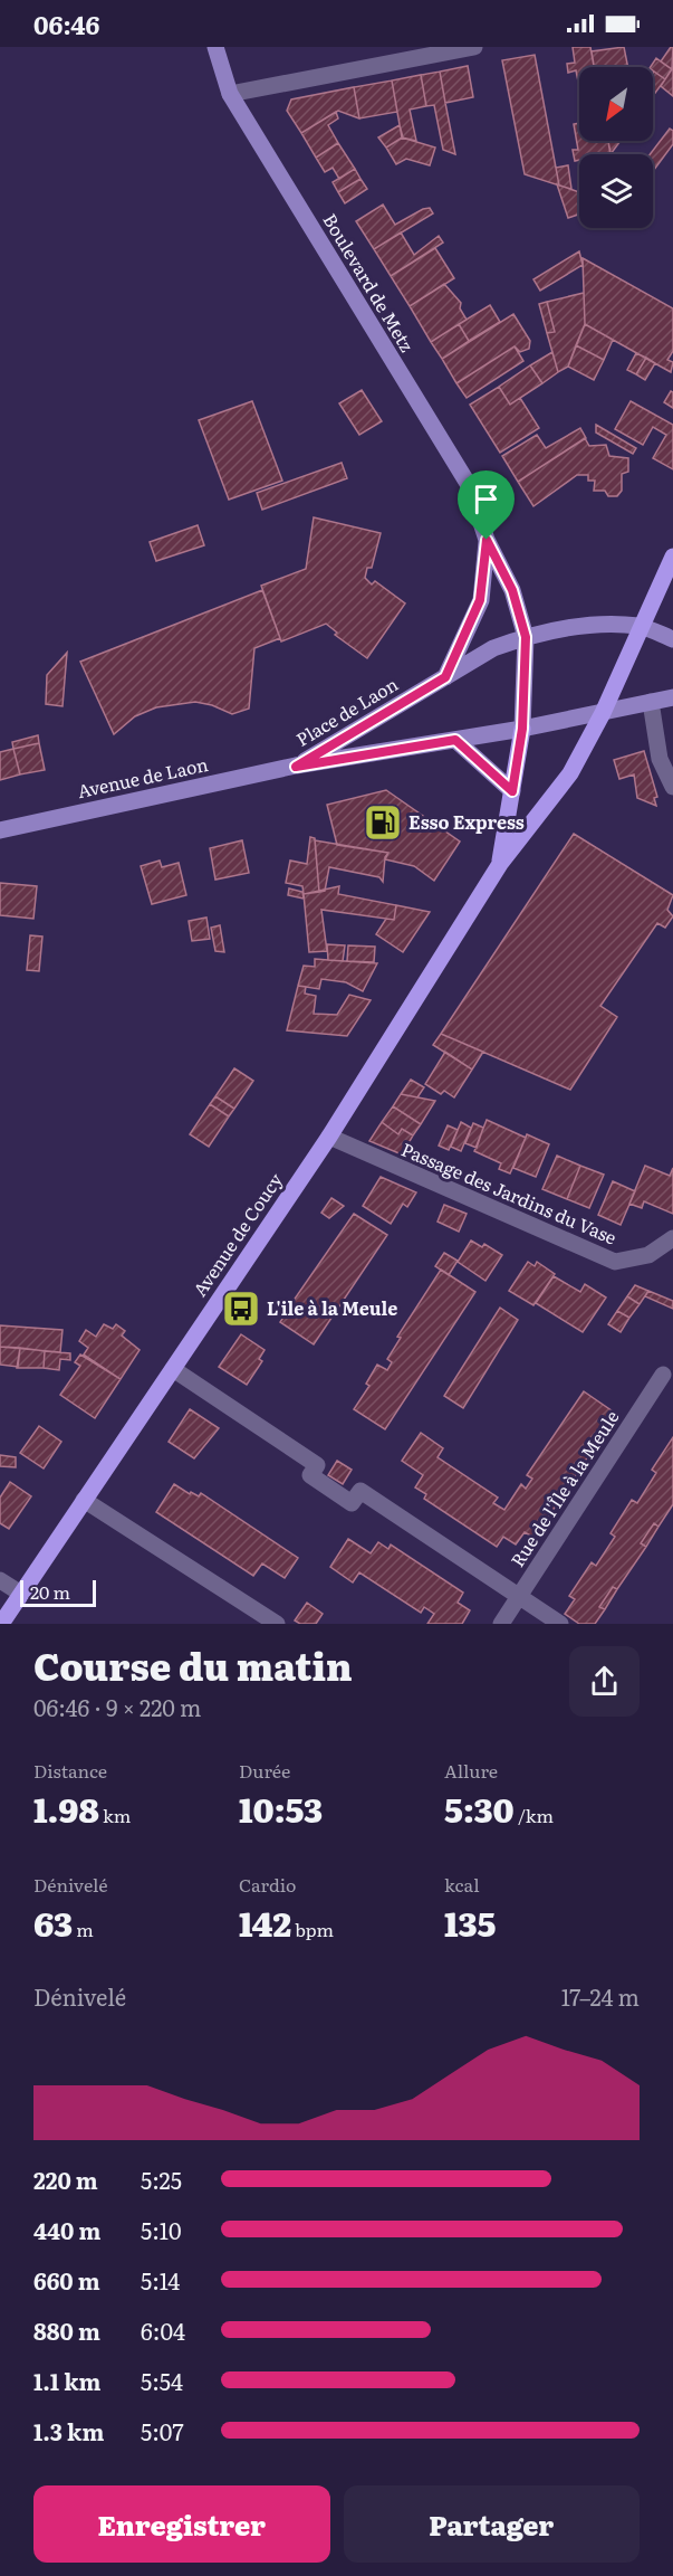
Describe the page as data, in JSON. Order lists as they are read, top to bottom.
{
  "streets": {
    "main road": [
      "Boulevard de Metz",
      "Place de Laon",
      "Avenue de Laon",
      "Avenue de Coucy"
    ],
    "street": ["Passage des Jardins du Vase", "Rue de l'Île à la Meule"]
  },
  "crossings": [
    ["Place de Laon", "Avenue de Laon"],
    ["Passage des Jardins du Vase", "Avenue de Coucy"]
  ],
  "places": {
    "fuel station": ["Esso Express"],
    "bus stop": ["L'ile à la Meule"]
  },
  "scale_bar": "20 m",
  "north": "bottom left",
  "page": {
    "status": "06:46",
    "scale": "20 m",
    "heading": ["Course du matin", "06:46 · 9 × 220 m"],
    "stats": [
      ["Distance", "1.98 km"],
      ["Durée", "10:53"],
      ["Allure", "5:30 /km"],
      ["Dénivelé", "63 m"],
      ["Cardio", "142 bpm"],
      ["kcal", "135"]
    ],
    "chart": ["Dénivelé", "17–24 m"],
    "list": [
      {
        "name": "220 m",
        "note": "5:25"
      },
      {
        "name": "440 m",
        "note": "5:10"
      },
      {
        "name": "660 m",
        "note": "5:14"
      },
      {
        "name": "880 m",
        "note": "6:04"
      },
      {
        "name": "1.1 km",
        "note": "5:54"
      },
      {
        "name": "1.3 km",
        "note": "5:07"
      }
    ],
    "buttons": ["Enregistrer", "Partager"]
  }
}
